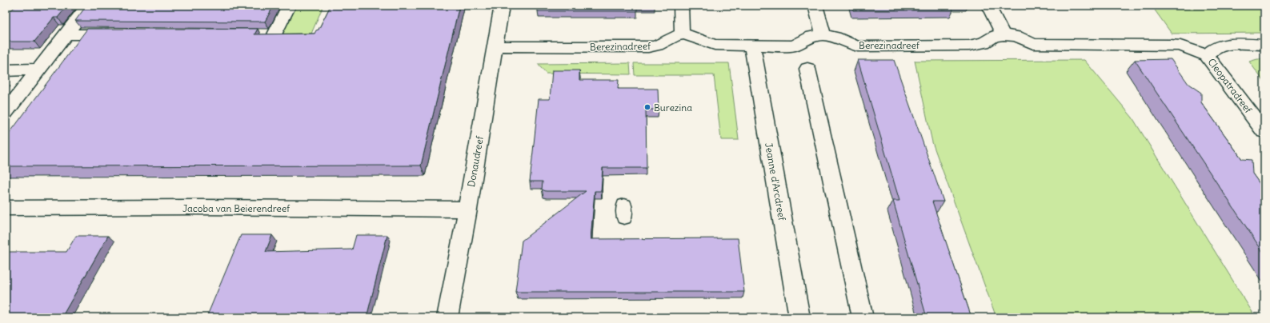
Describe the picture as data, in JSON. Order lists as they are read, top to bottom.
{
  "streets": {
    "street": [
      "Berezinadreef",
      "Cleopatradreef",
      "Donaudreef",
      "Jeanne d'Arcdreef",
      "Jacoba van Beierendreef"
    ]
  },
  "crossings": [
    ["Berezinadreef", "Cleopatradreef"],
    ["Berezinadreef", "Donaudreef"],
    ["Berezinadreef", "Jeanne d'Arcdreef"],
    ["Donaudreef", "Jacoba van Beierendreef"]
  ],
  "places": ["Burezina"]
}
